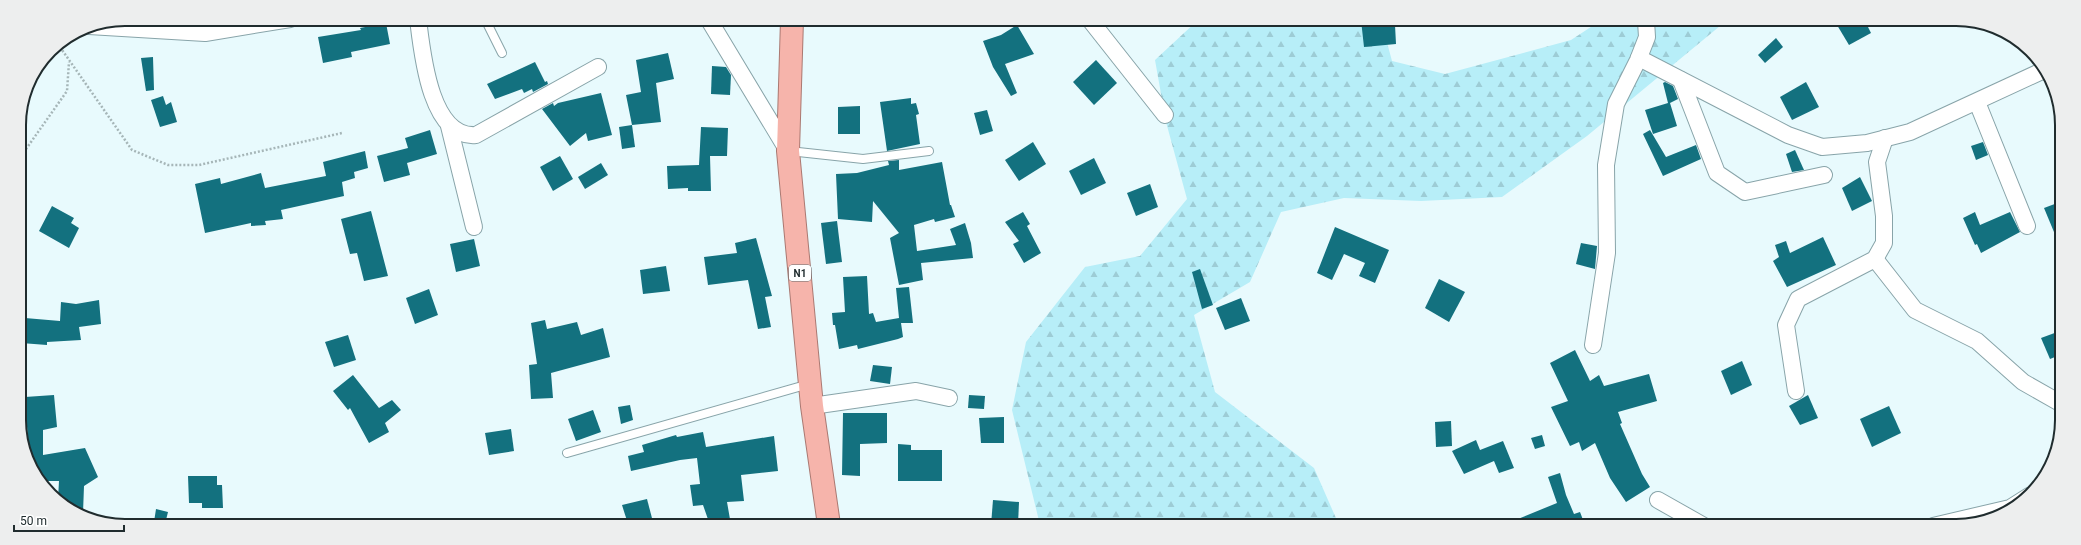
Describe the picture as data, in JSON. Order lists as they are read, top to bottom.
{
  "streets": {
    "highway": ["N1"]
  },
  "scale_bar": "50 m"
}
